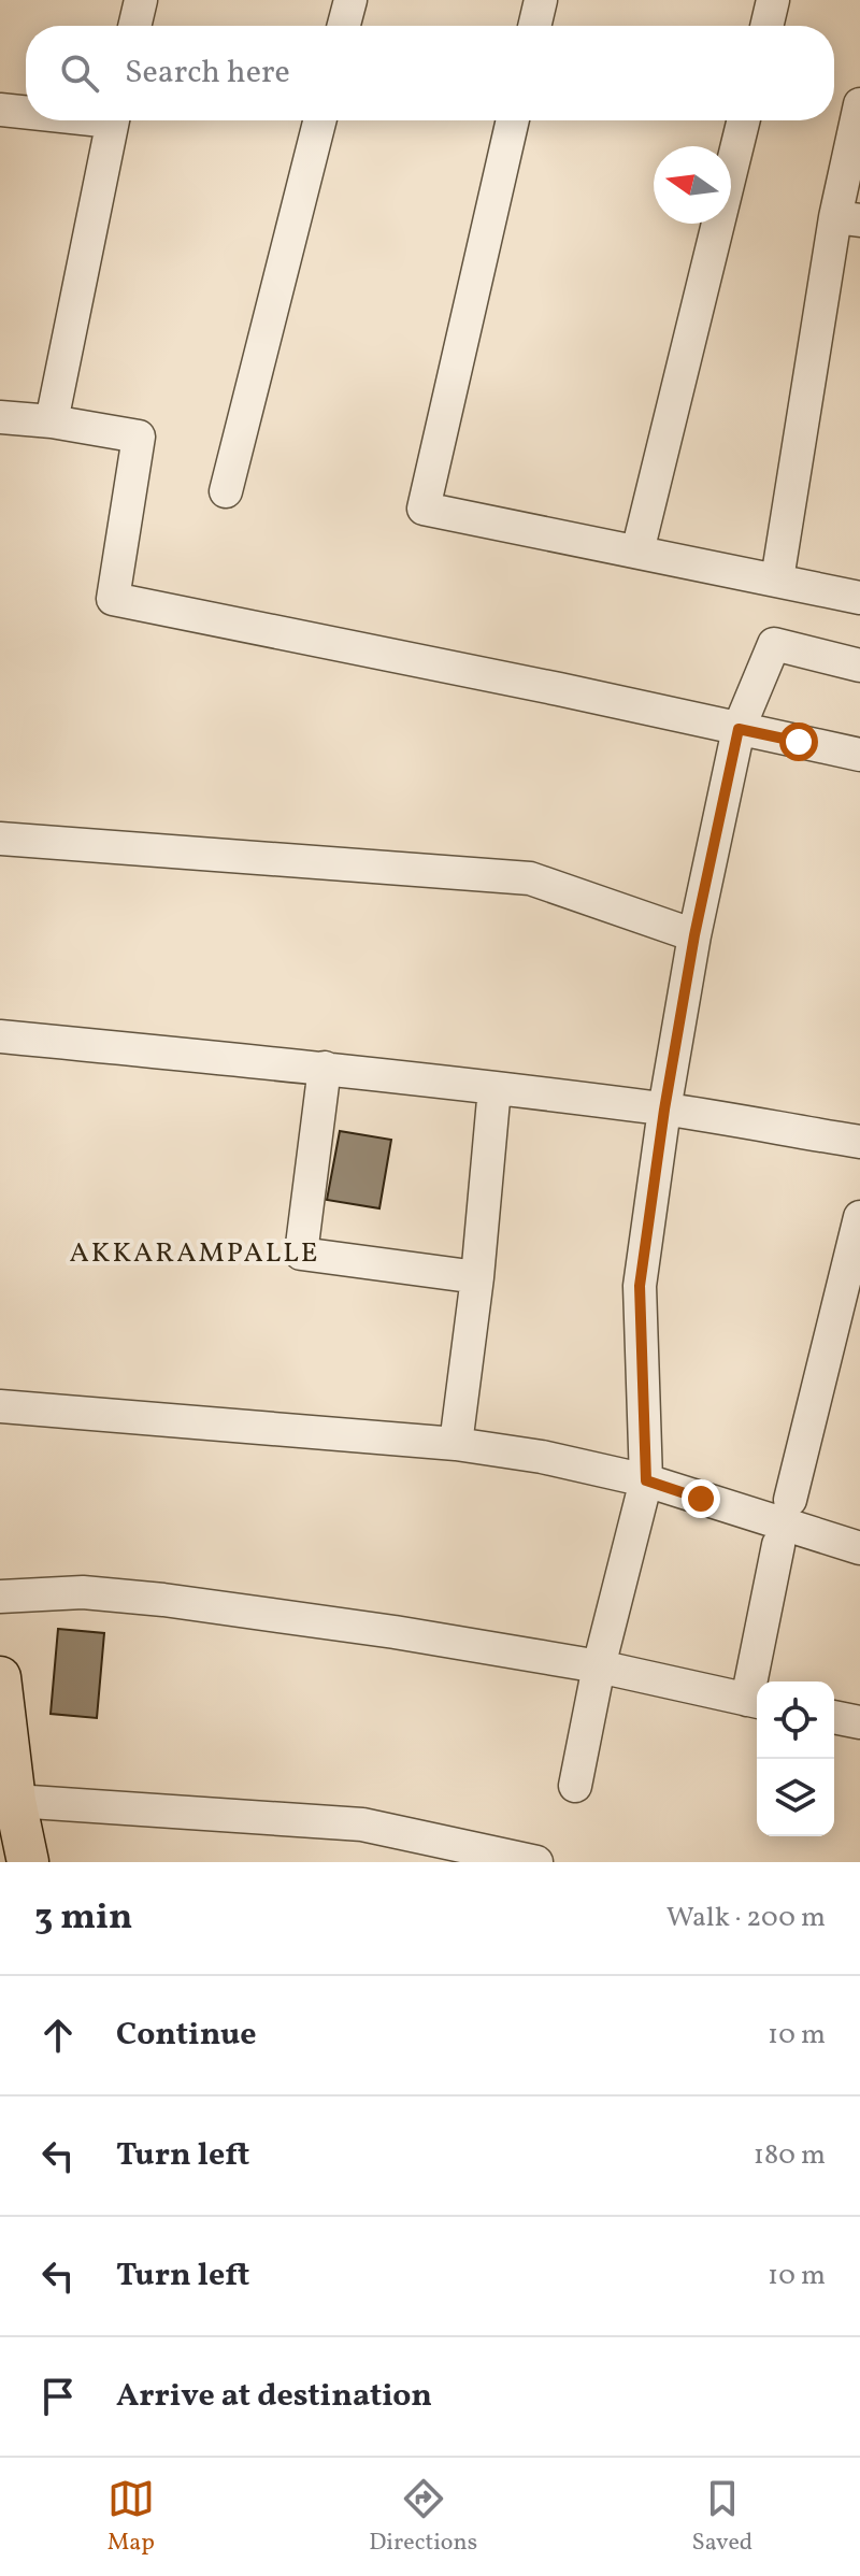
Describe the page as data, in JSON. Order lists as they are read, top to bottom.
{
  "districts": ["AKKARAMPALLE"],
  "north": "left",
  "page": {
    "search": "Search here",
    "heading": ["3 min", "Walk · 200 m"],
    "list": [
      ["Continue", "10 m"],
      ["Turn left", "180 m"],
      ["Turn left", "10 m"],
      "Arrive at destination"
    ],
    "nav": ["Map", "Directions", "Saved"]
  }
}
